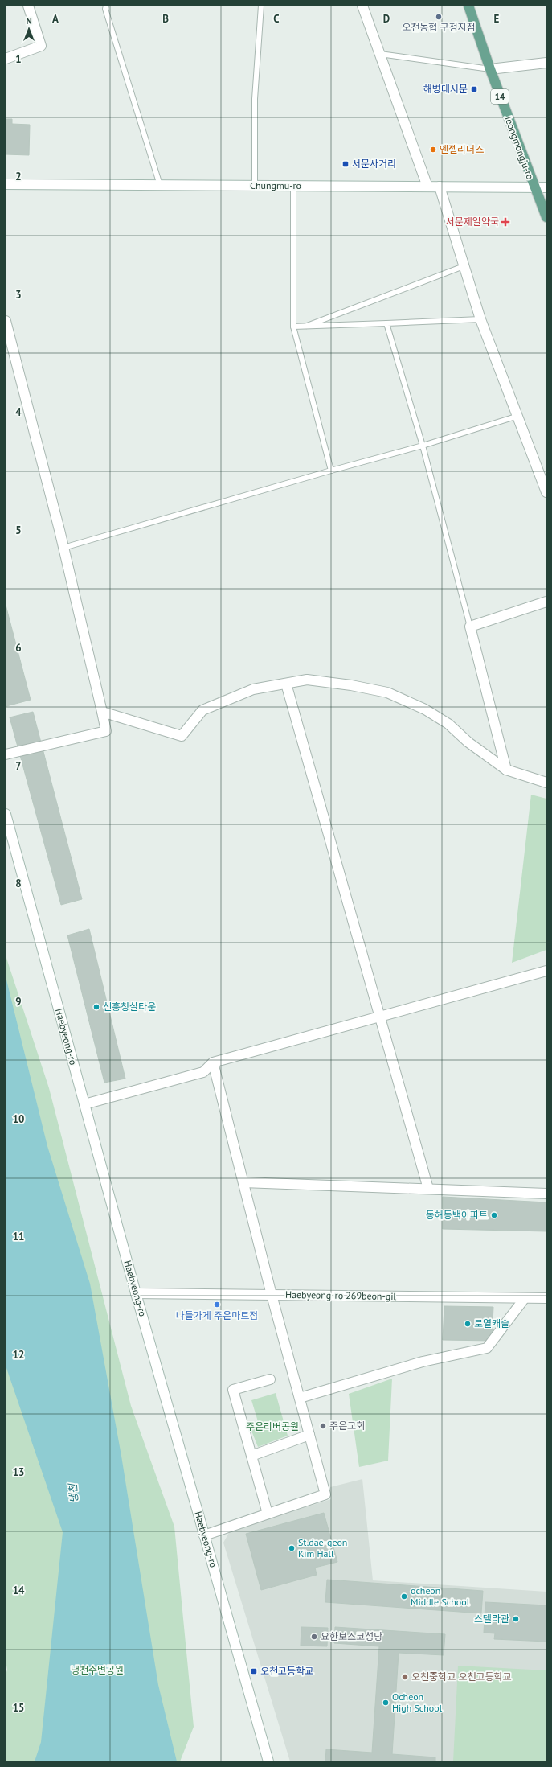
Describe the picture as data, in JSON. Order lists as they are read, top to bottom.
{
  "streets": {
    "main road": ["14", "Jeongmongju-ro"],
    "street": ["Chungmu-ro", "Haebyeong-ro", "Haebyeong-ro 269beon-gil"]
  },
  "crossings": [
    ["Jeongmongju-ro", "Chungmu-ro"],
    ["Haebyeong-ro", "Haebyeong-ro 269beon-gil"]
  ],
  "water": ["냉천"],
  "parks": ["주은리버공원", "냉천수변공원"],
  "places": {
    "other": [
      "오천농협 구정지점",
      "엔젤리너스",
      "신흥청실타운",
      "동해동백아파트",
      "나들가게 주은마트점",
      "로열캐슬",
      "주은교회",
      "St.dae-geon Kim Hall",
      "ocheon Middle School",
      "스텔라관",
      "요한보스코성당",
      "오천중학교 오천고등학교",
      "Ocheon High School"
    ],
    "transit": ["해병대서문", "서문사거리", "오천고등학교"],
    "health": ["서문제일약국"]
  },
  "north": "top",
  "grid": {
    "columns": [
      "A",
      "B",
      "C",
      "D",
      "E"
    ],
    "rows": [
      "1",
      "2",
      "3",
      "4",
      "5",
      "6",
      "7",
      "8",
      "9",
      "10",
      "11",
      "12",
      "13",
      "14",
      "15"
    ]
  }
}
